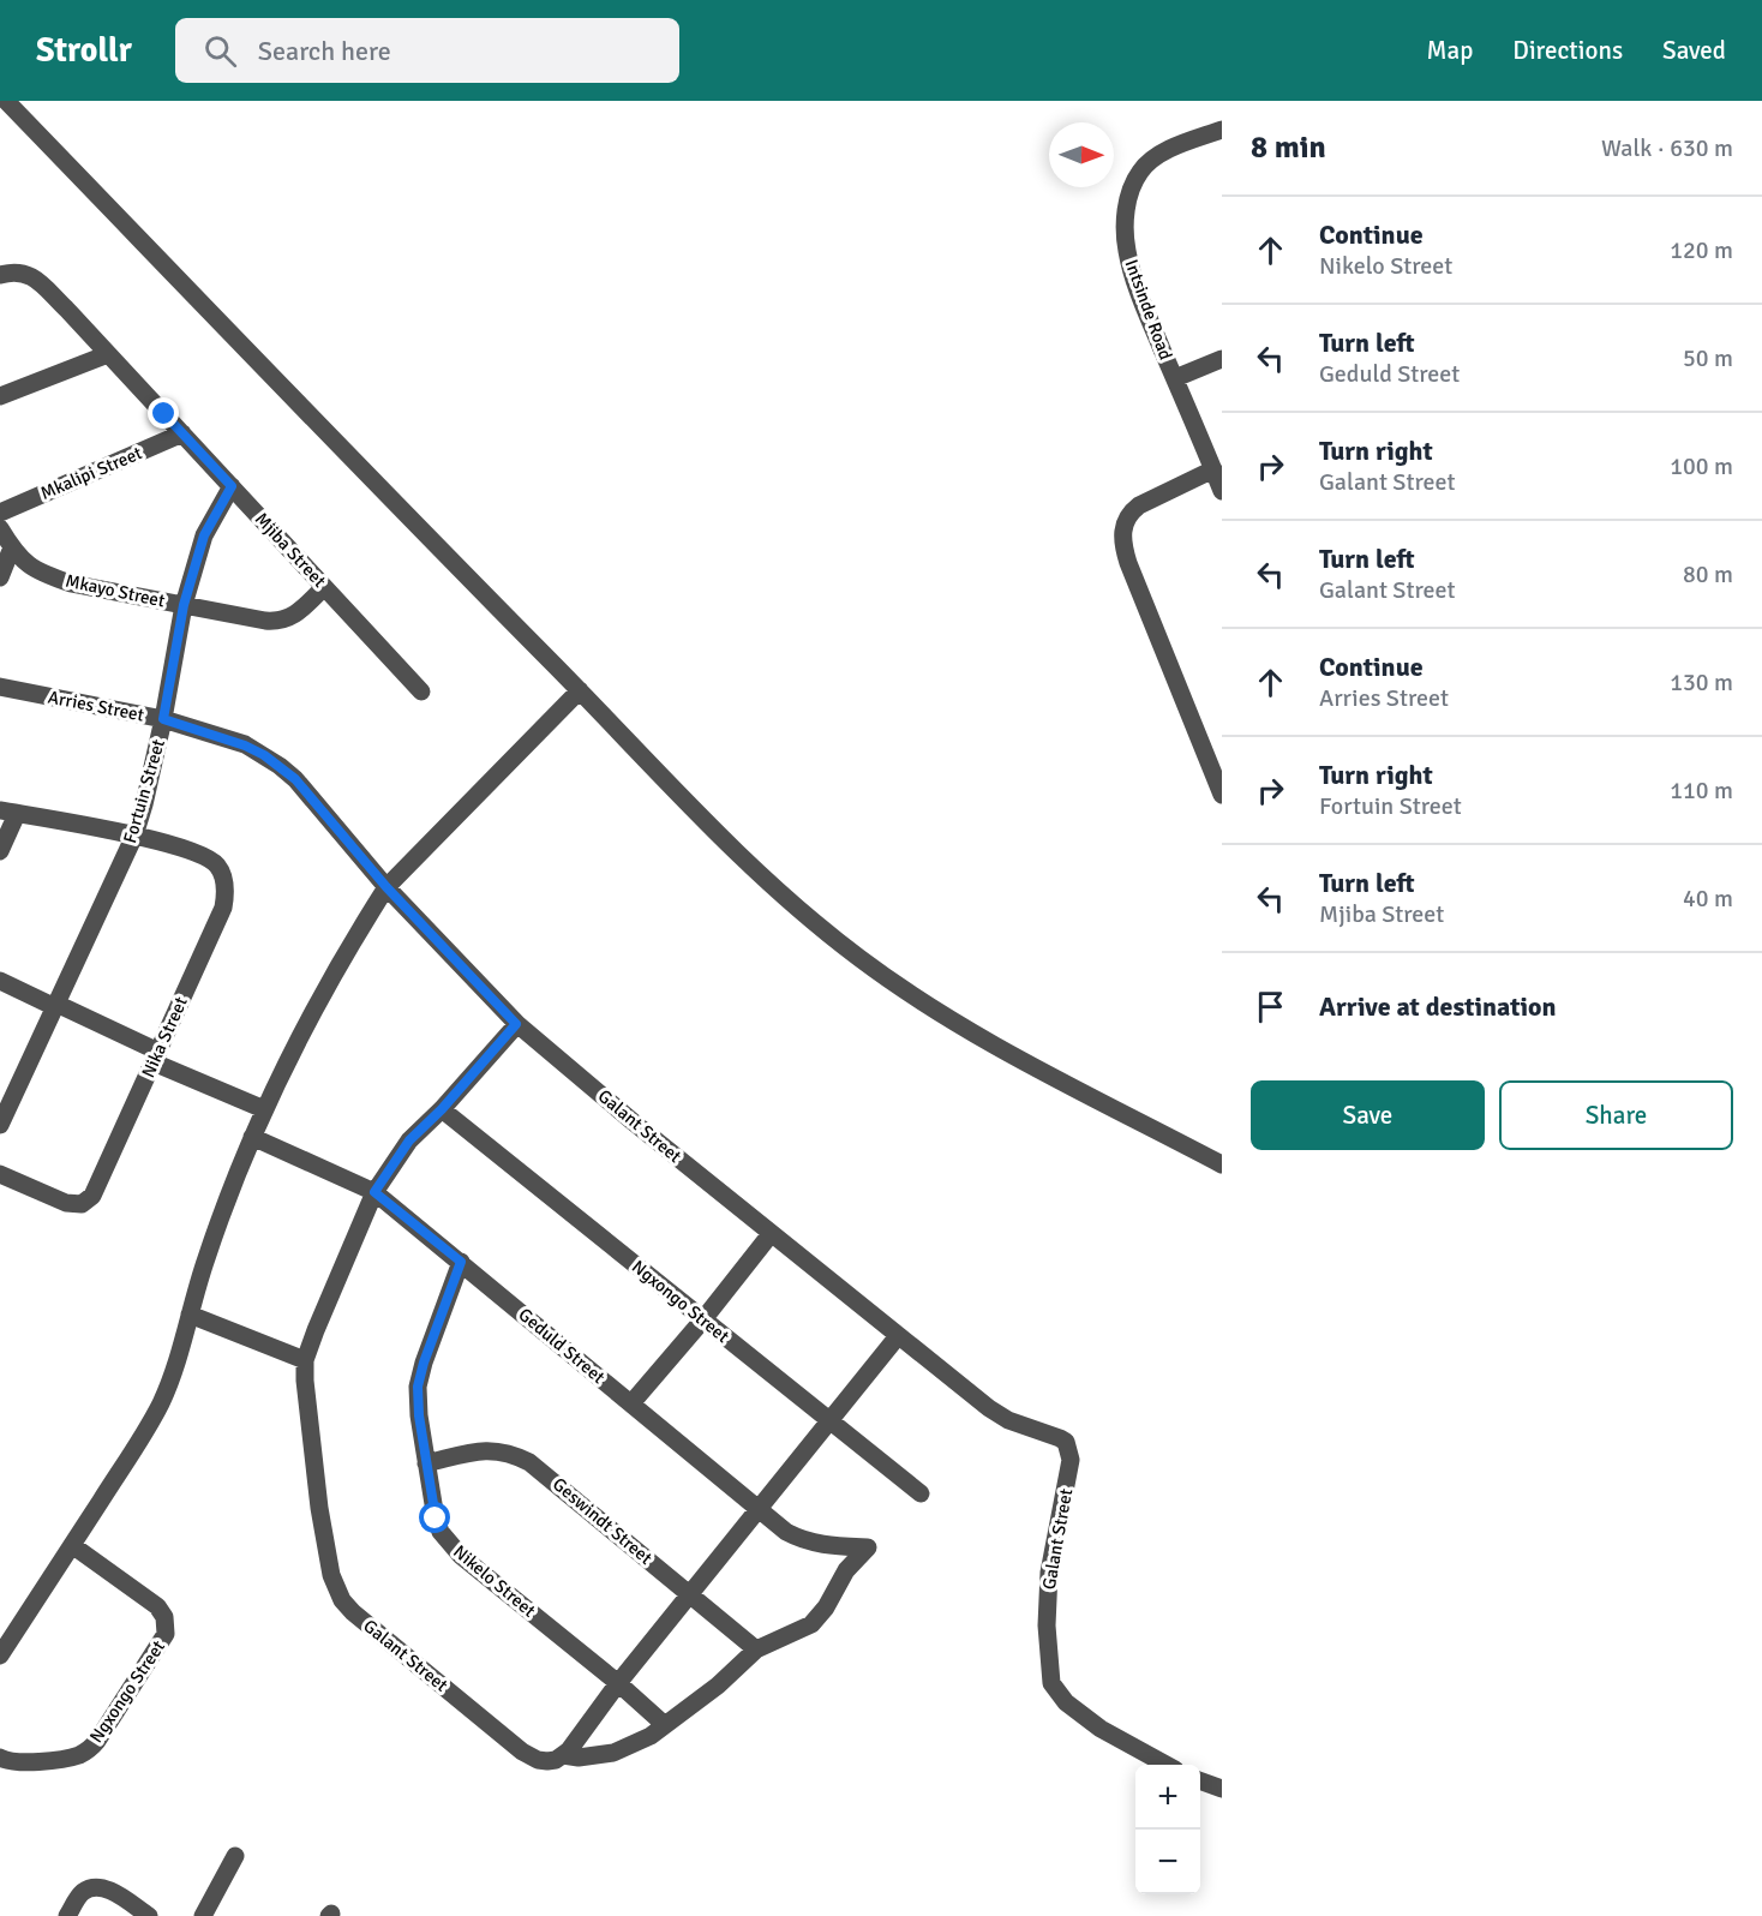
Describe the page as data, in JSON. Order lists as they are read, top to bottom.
{
  "streets": {
    "street": [
      "Intsinde Road",
      "Mkalipi Street",
      "Mjiba Street",
      "Mkayo Street",
      "Arries Street",
      "Fortuin Street",
      "Nika Street",
      "Galant Street",
      "Ngxongo Street",
      "Geduld Street",
      "Geswindt Street",
      "Nikelo Street"
    ]
  },
  "crossings": [
    ["Mkalipi Street", "Mjiba Street"],
    ["Mjiba Street", "Mkayo Street"],
    ["Mjiba Street", "Fortuin Street"],
    ["Mkayo Street", "Fortuin Street"],
    ["Arries Street", "Fortuin Street"],
    ["Arries Street", "Galant Street"],
    ["Fortuin Street", "Nika Street"],
    ["Galant Street", "Ngxongo Street"],
    ["Galant Street", "Geduld Street"],
    ["Galant Street", "Geswindt Street"],
    ["Galant Street", "Nikelo Street"],
    ["Geduld Street", "Nikelo Street"],
    ["Geswindt Street", "Nikelo Street"]
  ],
  "north": "right",
  "page": {
    "header": "Strollr",
    "search": "Search here",
    "nav": ["Map", "Directions", "Saved"],
    "heading": ["8 min", "Walk · 630 m"],
    "list": [
      ["Continue", "Nikelo Street", "120 m"],
      ["Turn left", "Geduld Street", "50 m"],
      ["Turn right", "Galant Street", "100 m"],
      ["Turn left", "Galant Street", "80 m"],
      ["Continue", "Arries Street", "130 m"],
      ["Turn right", "Fortuin Street", "110 m"],
      ["Turn left", "Mjiba Street", "40 m"],
      "Arrive at destination"
    ],
    "buttons": ["Save", "Share"],
    "map_buttons": ["+", "−"]
  }
}
